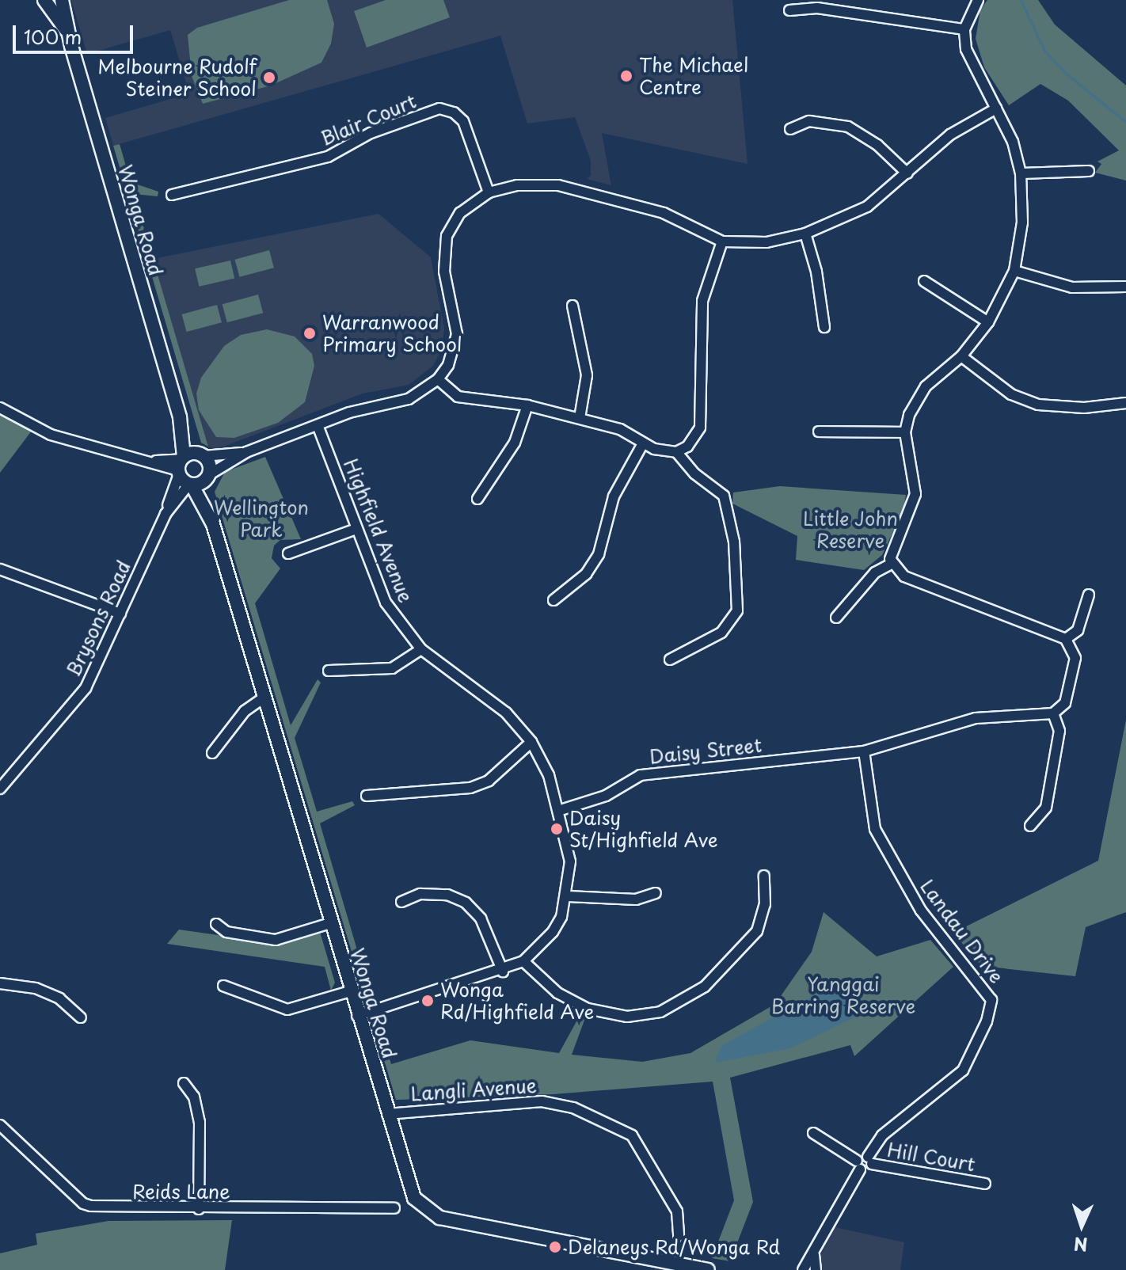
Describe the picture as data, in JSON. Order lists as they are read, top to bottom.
{
  "streets": {
    "main road": ["Wonga Road"],
    "street": [
      "Blair Court",
      "Highfield Avenue",
      "Brysons Road",
      "Daisy Street",
      "Landau Drive",
      "Langli Avenue",
      "Hill Court",
      "Reids Lane"
    ]
  },
  "crossings": [
    ["Wonga Road", "Highfield Avenue"],
    ["Wonga Road", "Brysons Road"],
    ["Wonga Road", "Langli Avenue"],
    ["Highfield Avenue", "Daisy Street"],
    ["Daisy Street", "Landau Drive"],
    ["Landau Drive", "Hill Court"]
  ],
  "parks": ["Wellington Park", "Little John Reserve", "Yanggai Barring Reserve"],
  "places": [
    "The Michael Centre",
    "Melbourne Rudolf Steiner School",
    "Warranwood Primary School",
    "Daisy St/Highfield Ave",
    "Wonga Rd/Highfield Ave",
    "Delaneys Rd/Wonga Rd"
  ],
  "scale_bar": "100 m",
  "north": "bottom"
}
